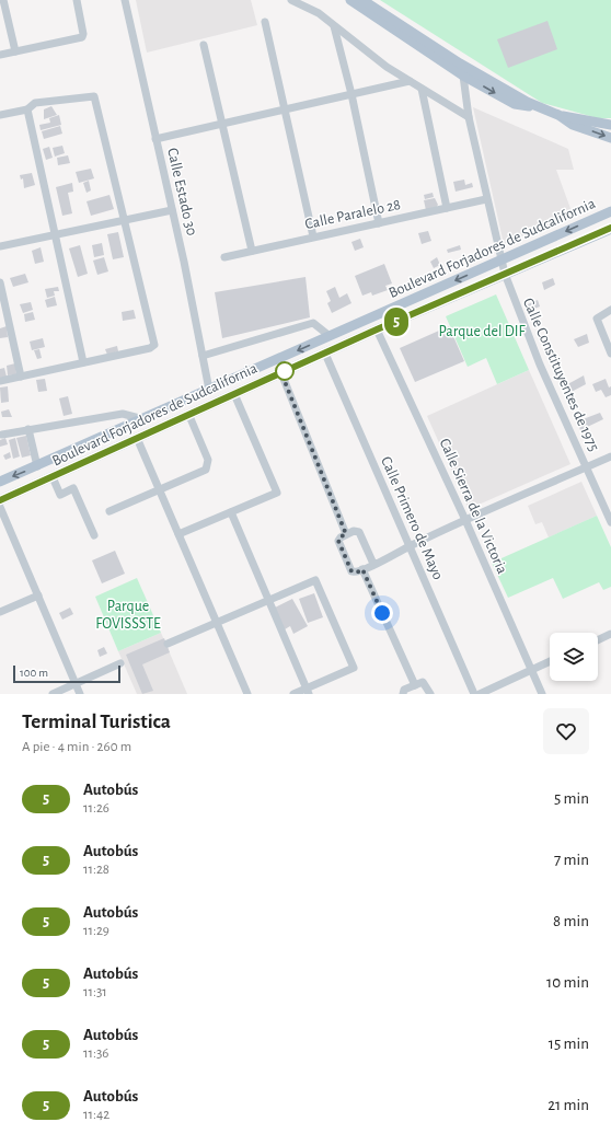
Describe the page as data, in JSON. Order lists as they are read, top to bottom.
{
  "streets": {
    "main road": ["Boulevard Forjadores de Sudcalifornia"],
    "street": [
      "Calle Estado 30",
      "Calle Paralelo 28",
      "Calle Constituyentes de 1975",
      "Calle Sierra de la Victoria",
      "Calle Primero de Mayo"
    ]
  },
  "crossings": [
    ["Calle Estado 30", "Boulevard Forjadores de Sudcalifornia"],
    ["Boulevard Forjadores de Sudcalifornia", "Calle Constituyentes de 1975"],
    ["Boulevard Forjadores de Sudcalifornia", "Calle Sierra de la Victoria"],
    ["Boulevard Forjadores de Sudcalifornia", "Calle Primero de Mayo"]
  ],
  "parks": ["Parque del DIF", "Parque FOVISSSTE"],
  "lines": ["bus line 5"],
  "scale_bar": "100 m",
  "page": {
    "on_map": "5",
    "scale": "100 m",
    "heading": ["Terminal Turistica", "A pie · 4 min · 260 m"],
    "list": [
      {
        "mark": "5",
        "name": "Autobús",
        "note": "11:26",
        "value": "5 min"
      },
      {
        "mark": "5",
        "name": "Autobús",
        "note": "11:28",
        "value": "7 min"
      },
      {
        "mark": "5",
        "name": "Autobús",
        "note": "11:29",
        "value": "8 min"
      },
      {
        "mark": "5",
        "name": "Autobús",
        "note": "11:31",
        "value": "10 min"
      },
      {
        "mark": "5",
        "name": "Autobús",
        "note": "11:36",
        "value": "15 min"
      },
      {
        "mark": "5",
        "name": "Autobús",
        "note": "11:42",
        "value": "21 min"
      }
    ]
  }
}
